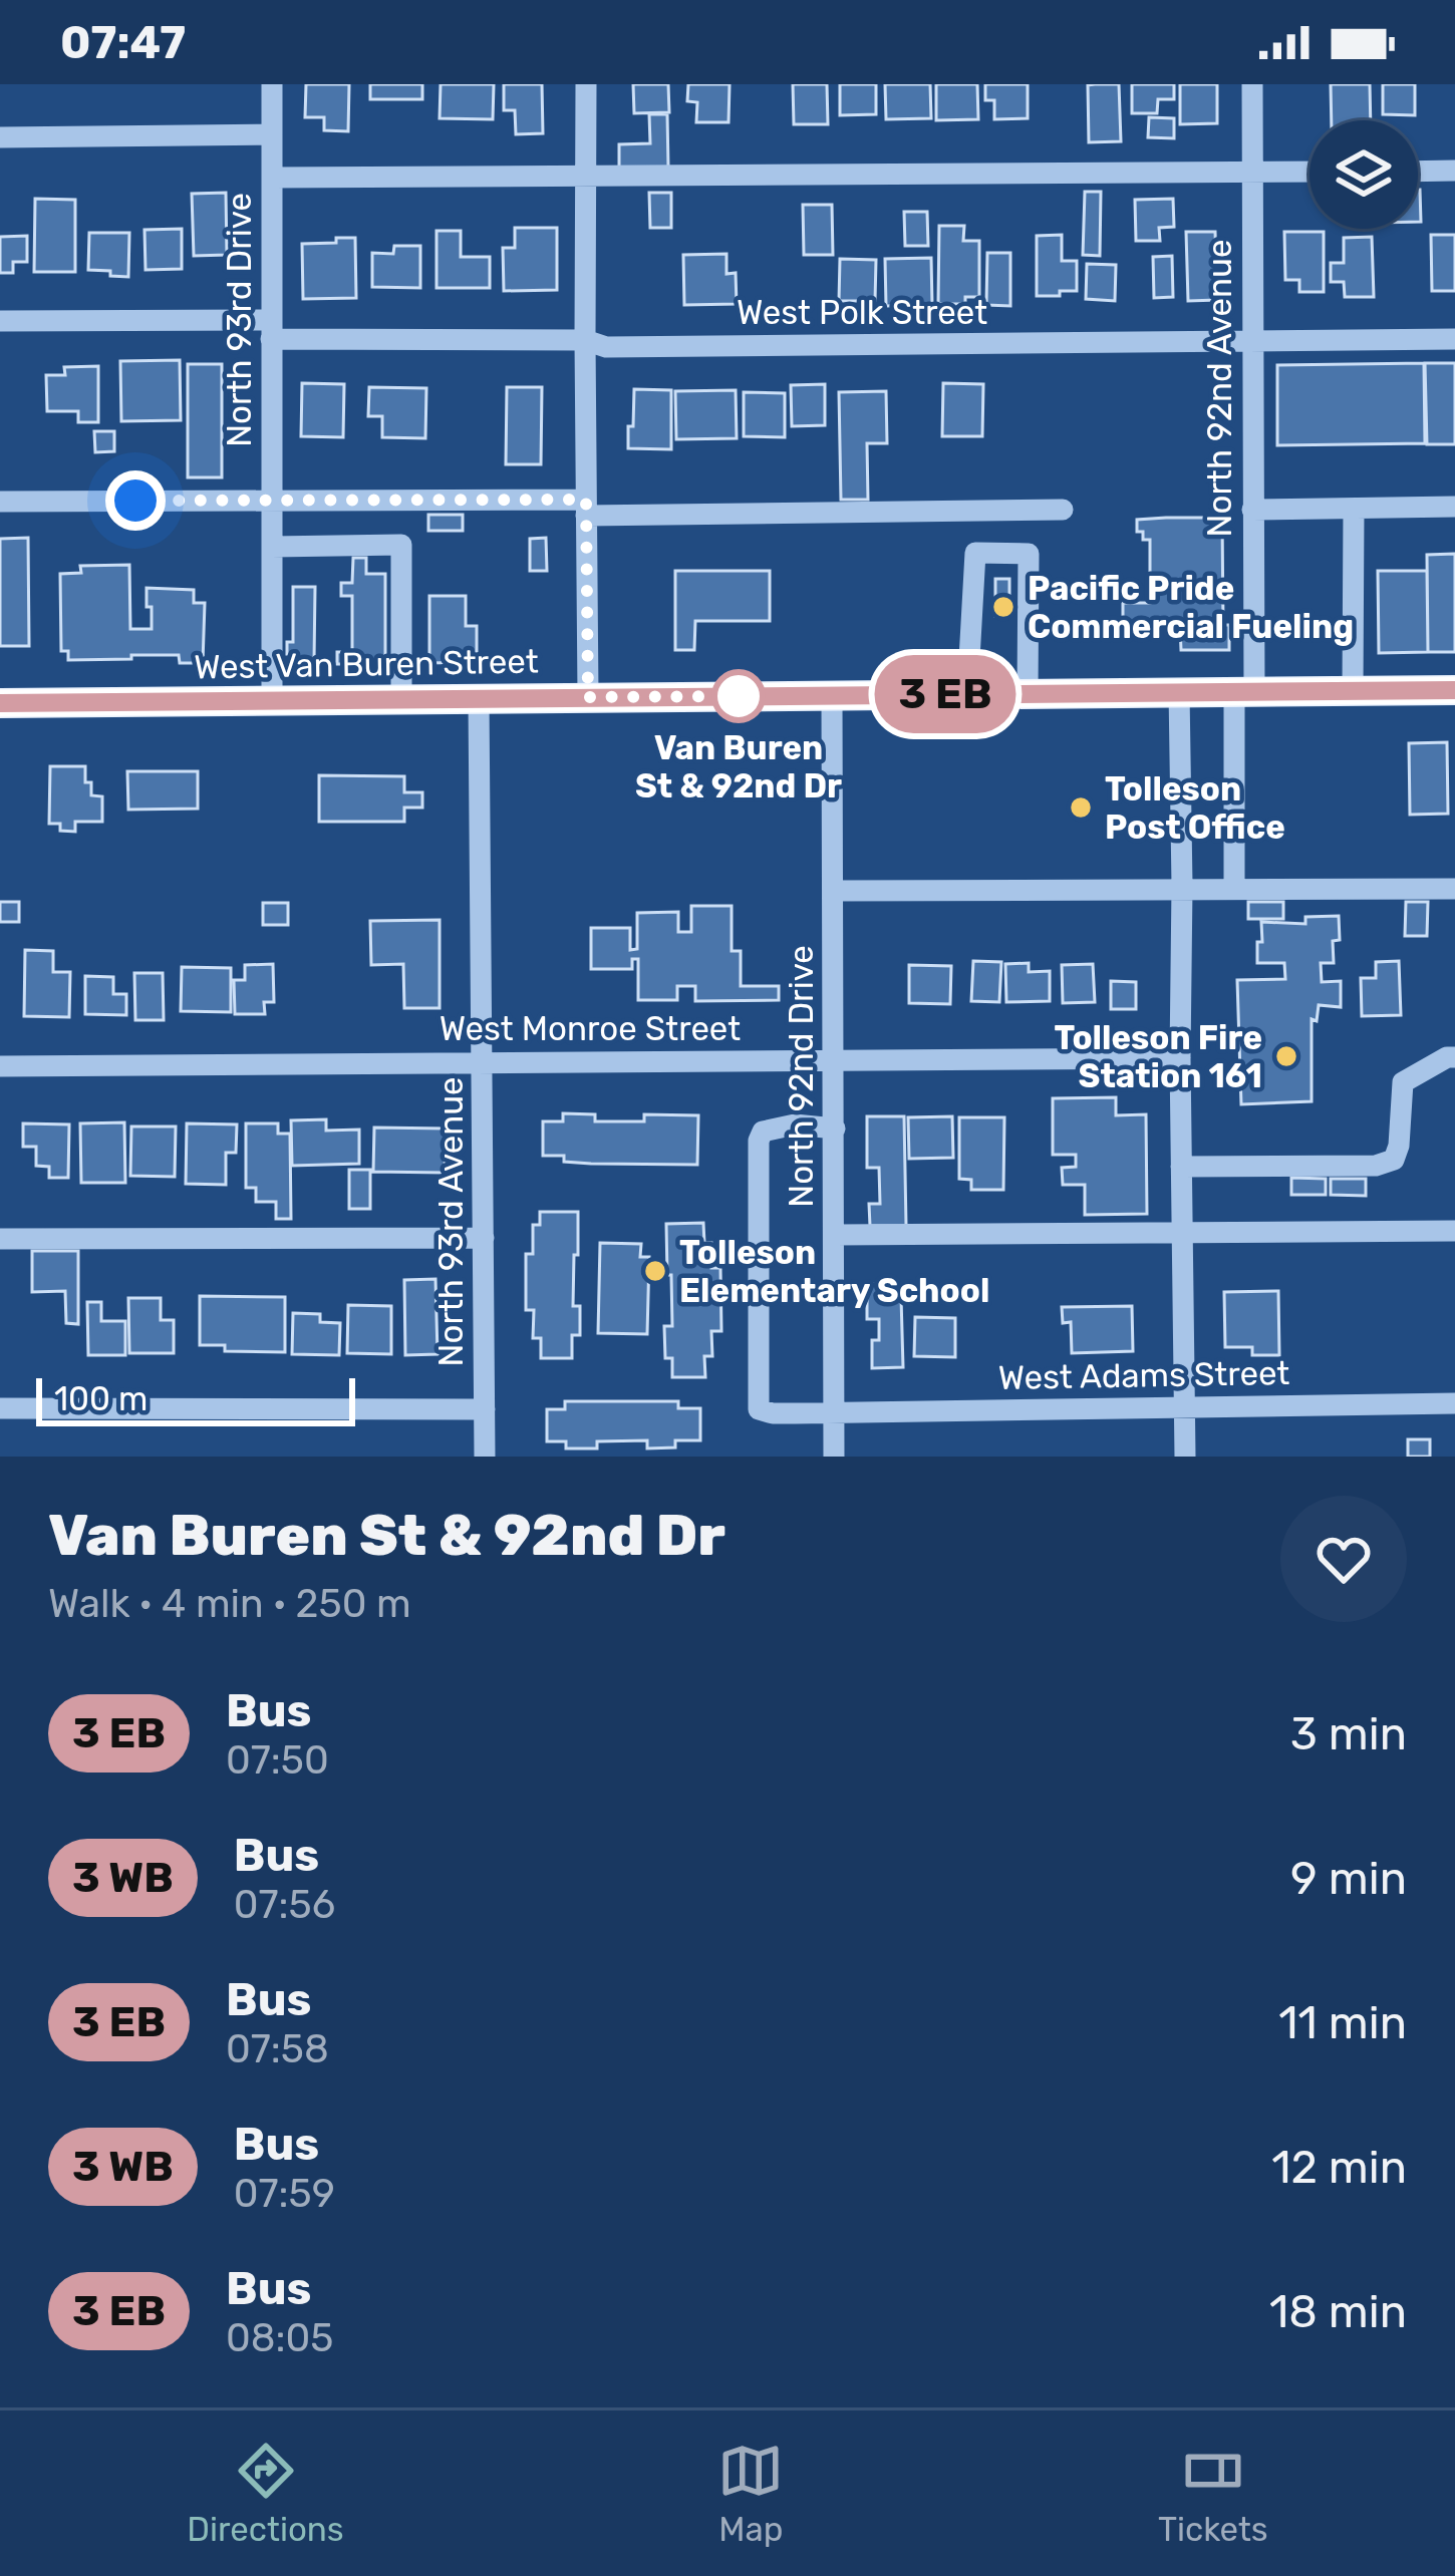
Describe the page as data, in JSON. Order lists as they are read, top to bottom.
{
  "streets": {
    "main road": ["West Van Buren Street"],
    "street": [
      "West Polk Street",
      "North 93rd Drive",
      "North 92nd Avenue",
      "West Monroe Street",
      "North 92nd Drive",
      "North 93rd Avenue",
      "West Adams Street"
    ]
  },
  "crossings": [
    ["West Polk Street", "North 93rd Drive"],
    ["West Polk Street", "North 92nd Avenue"],
    ["North 93rd Drive", "West Van Buren Street"],
    ["North 92nd Avenue", "West Van Buren Street"],
    ["West Van Buren Street", "North 92nd Drive"],
    ["West Van Buren Street", "North 93rd Avenue"],
    ["West Monroe Street", "North 92nd Drive"],
    ["West Monroe Street", "North 93rd Avenue"],
    ["North 92nd Drive", "West Adams Street"]
  ],
  "places": [
    "Pacific Pride Commercial Fueling",
    "Van Buren St & 92nd Dr",
    "Tolleson Post Office",
    "Tolleson Fire Station 161",
    "Tolleson Elementary School"
  ],
  "scale_bar": "100 m",
  "page": {
    "status": "07:47",
    "on_map": "3 EB",
    "scale": "100 m",
    "heading": ["Van Buren St & 92nd Dr", "Walk · 4 min · 250 m"],
    "list": [
      {
        "mark": "3 EB",
        "name": "Bus",
        "note": "07:50",
        "value": "3 min"
      },
      {
        "mark": "3 WB",
        "name": "Bus",
        "note": "07:56",
        "value": "9 min"
      },
      {
        "mark": "3 EB",
        "name": "Bus",
        "note": "07:58",
        "value": "11 min"
      },
      {
        "mark": "3 WB",
        "name": "Bus",
        "note": "07:59",
        "value": "12 min"
      },
      {
        "mark": "3 EB",
        "name": "Bus",
        "note": "08:05",
        "value": "18 min"
      }
    ],
    "tabs": ["Directions", "Map", "Tickets"]
  }
}
